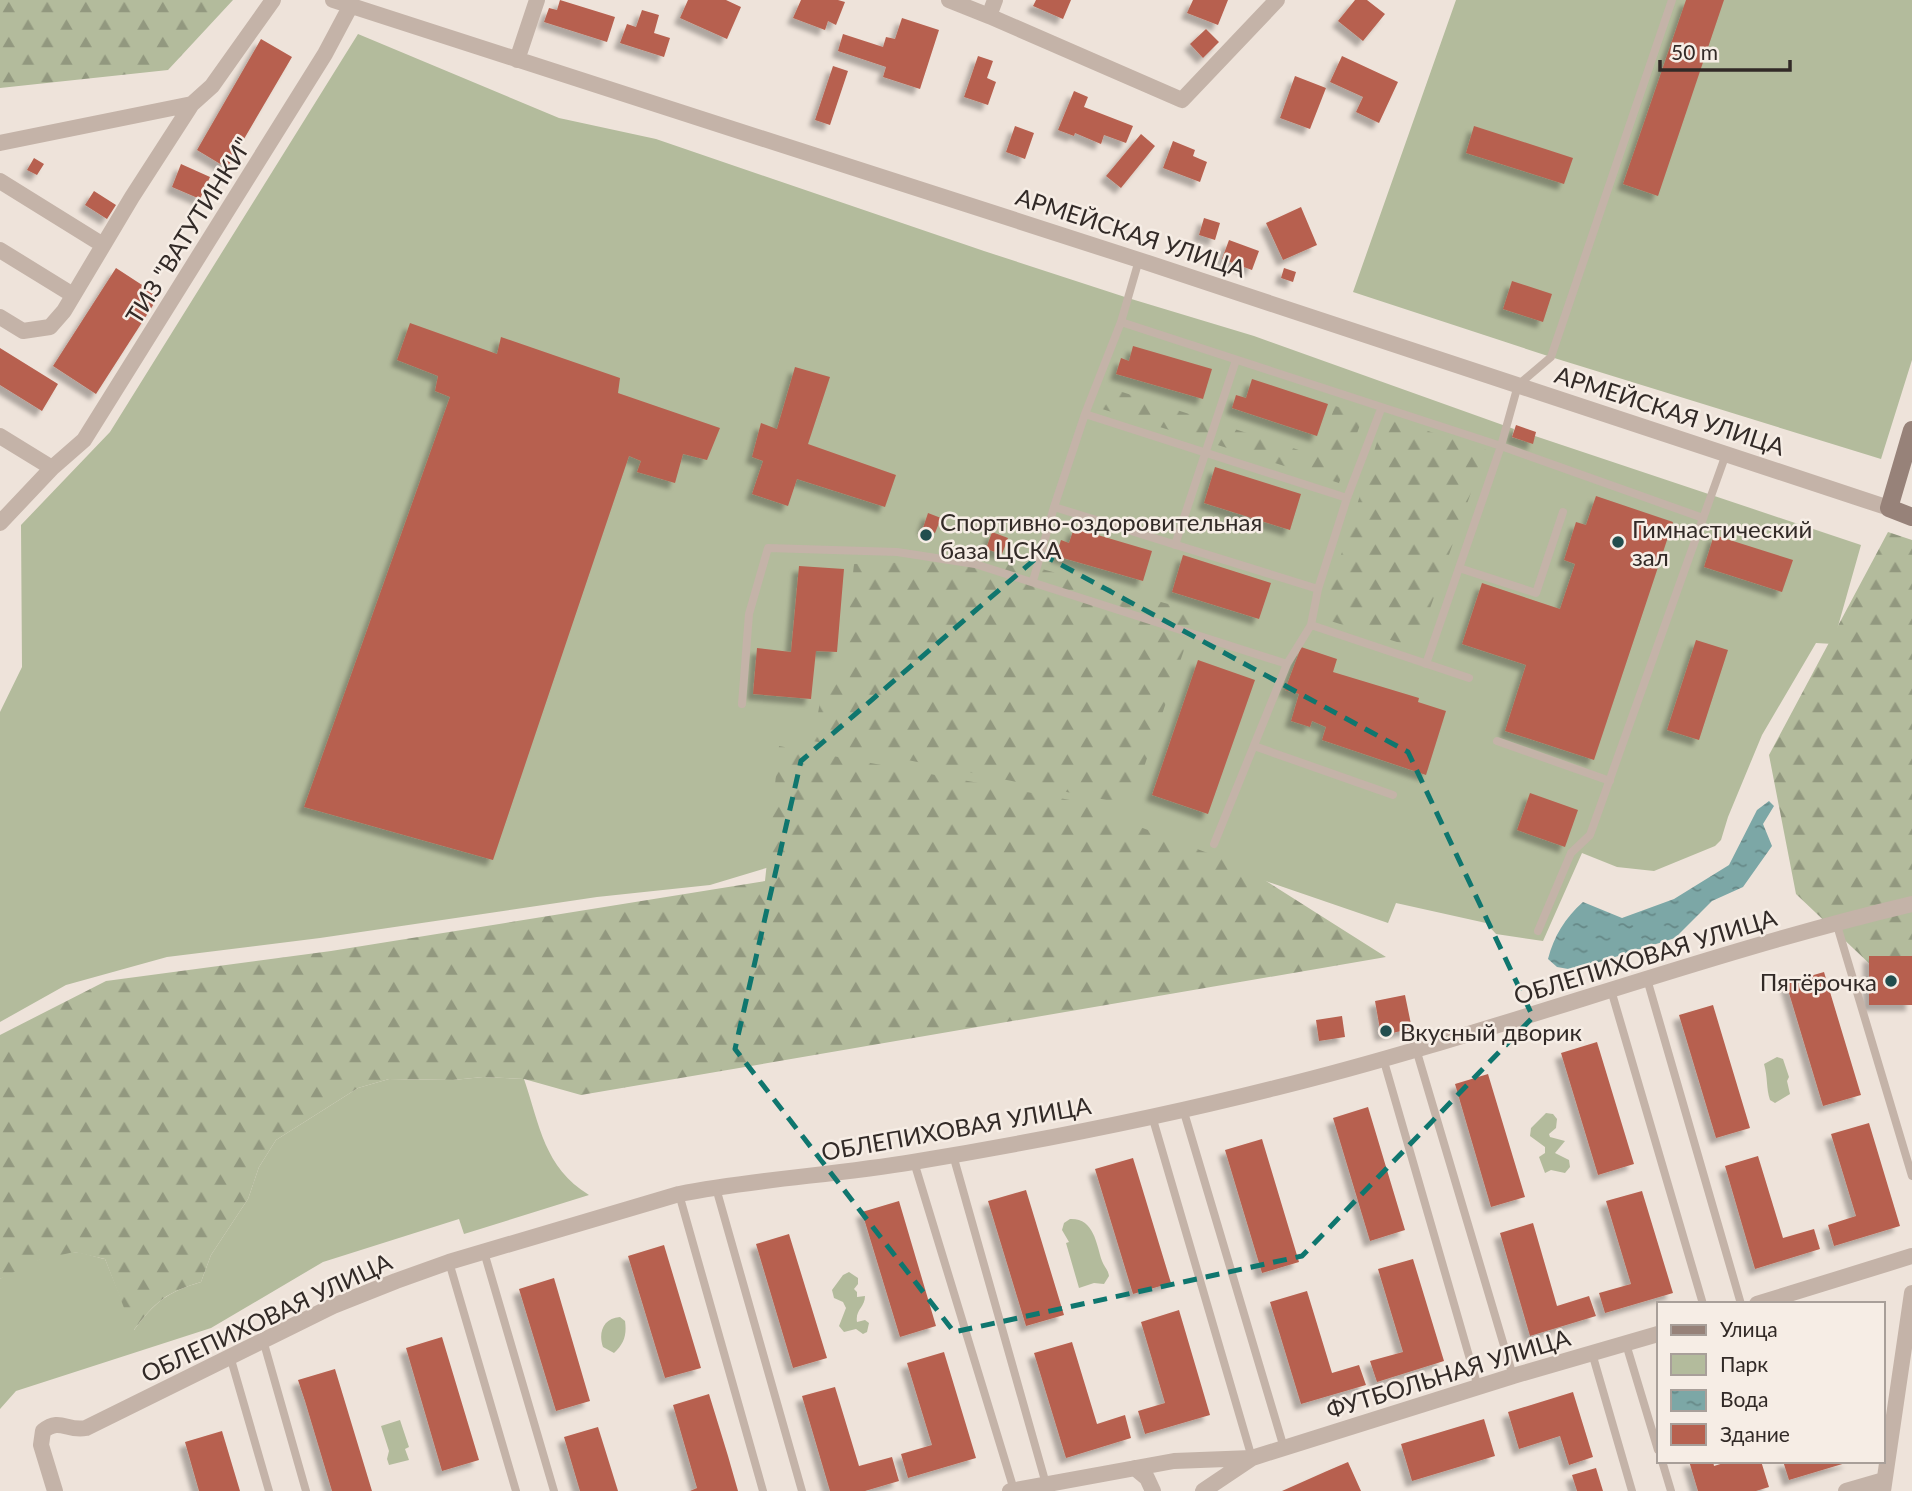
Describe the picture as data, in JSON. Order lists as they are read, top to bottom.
{
  "streets": {
    "street": [
      "ТИЗ \"ВАТУТИНКИ\"",
      "АРМЕЙСКАЯ УЛИЦА",
      "ОБЛЕПИХОВАЯ УЛИЦА",
      "ФУТБОЛЬНАЯ УЛИЦА"
    ]
  },
  "crossings": [
    ["ТИЗ \"ВАТУТИНКИ\"", "АРМЕЙСКАЯ УЛИЦА"]
  ],
  "places": [
    "Спортивно-оздоровительная база ЦСКА",
    "Гимнастический зал",
    "Пятёрочка",
    "Вкусный дворик"
  ],
  "legend": [
    "Улица",
    "Парк",
    "Вода",
    "Здание"
  ],
  "scale_bar": "50 m"
}
